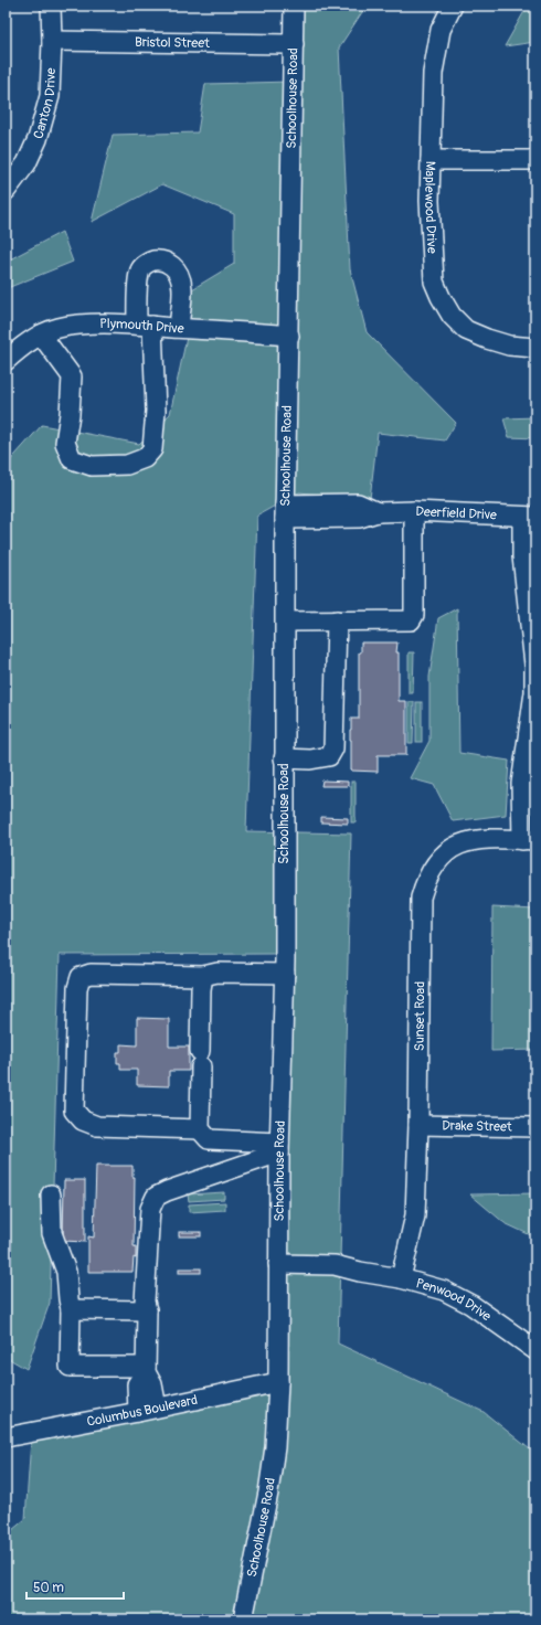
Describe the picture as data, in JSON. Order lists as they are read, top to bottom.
{
  "streets": {
    "street": [
      "Bristol Street",
      "Schoolhouse Road",
      "Canton Drive",
      "Maplewood Drive",
      "Plymouth Drive",
      "Deerfield Drive",
      "Sunset Road",
      "Drake Street",
      "Penwood Drive",
      "Columbus Boulevard"
    ]
  },
  "crossings": [
    ["Bristol Street", "Schoolhouse Road"],
    ["Bristol Street", "Canton Drive"],
    ["Schoolhouse Road", "Plymouth Drive"],
    ["Schoolhouse Road", "Deerfield Drive"],
    ["Schoolhouse Road", "Penwood Drive"],
    ["Schoolhouse Road", "Columbus Boulevard"],
    ["Sunset Road", "Drake Street"],
    ["Sunset Road", "Penwood Drive"]
  ],
  "scale_bar": "50 m"
}
